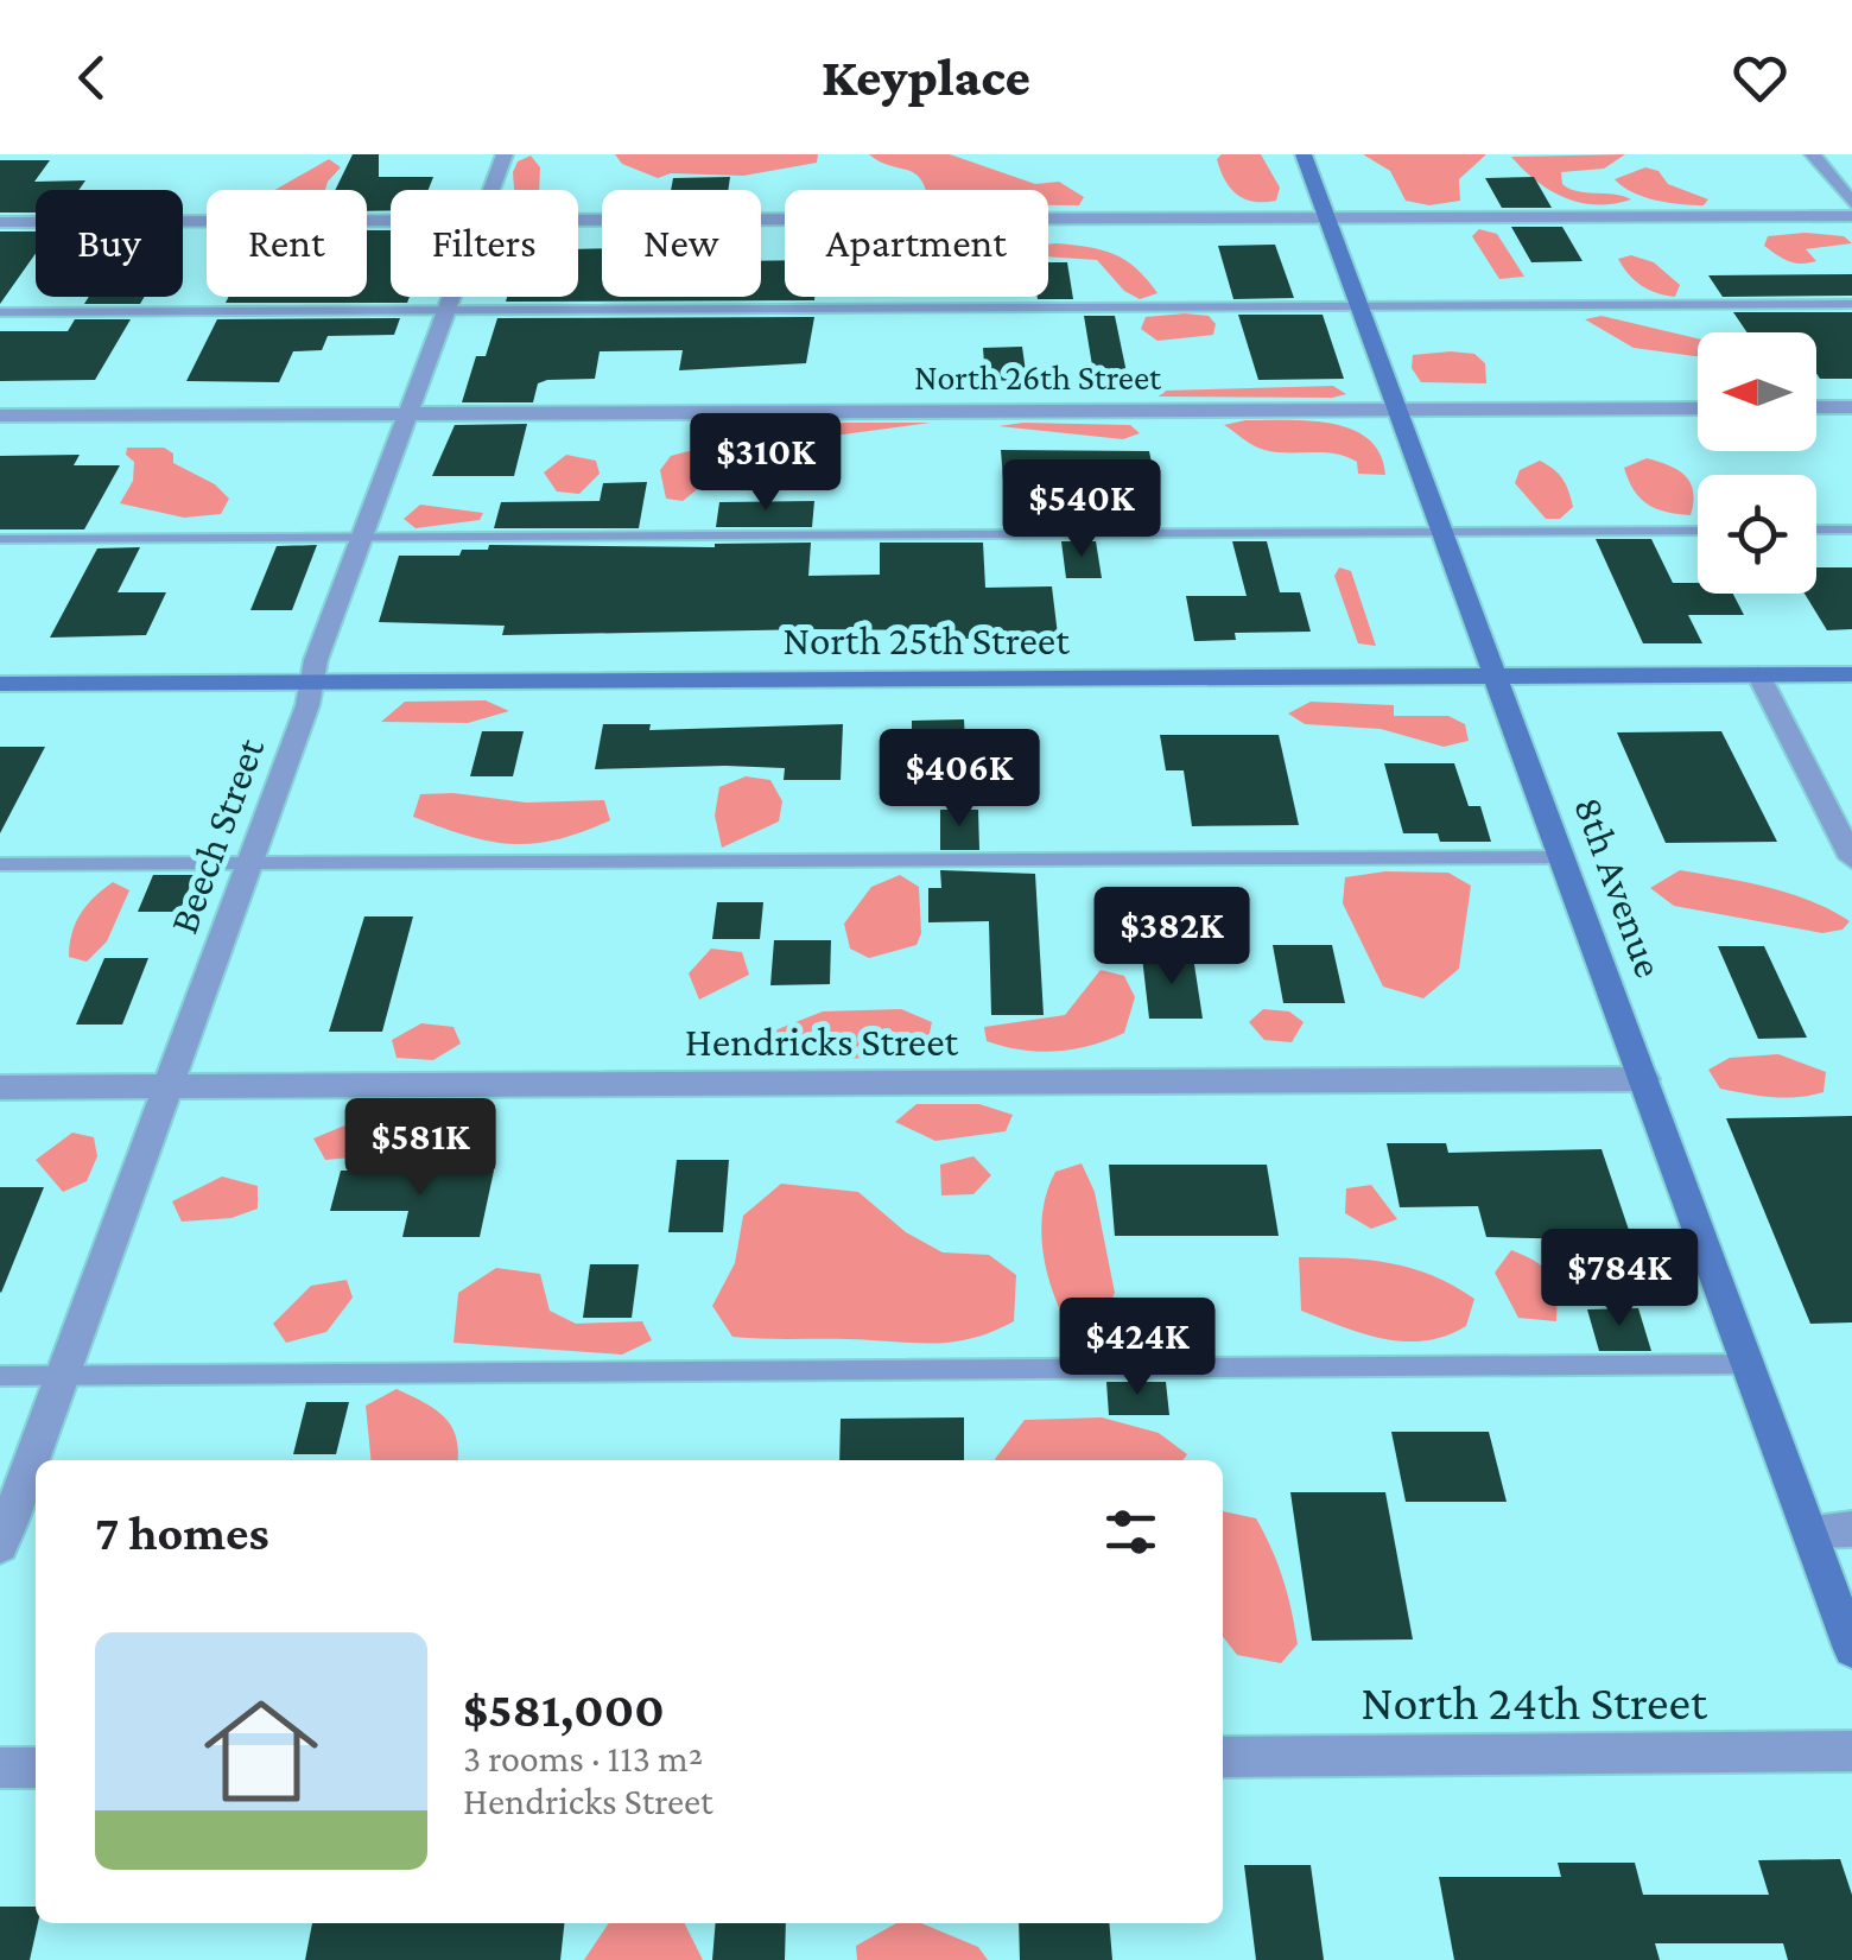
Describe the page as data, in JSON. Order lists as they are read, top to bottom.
{
  "streets": {
    "street": [
      "North 26th Street",
      "North 25th Street",
      "Beech Street",
      "8th Avenue",
      "Hendricks Street",
      "North 24th Street"
    ]
  },
  "crossings": [
    ["North 26th Street", "Beech Street"],
    ["North 26th Street", "8th Avenue"],
    ["North 25th Street", "Beech Street"],
    ["North 25th Street", "8th Avenue"],
    ["Beech Street", "Hendricks Street"],
    ["8th Avenue", "Hendricks Street"]
  ],
  "north": "left",
  "page": {
    "header": "Keyplace",
    "chip": [
      "Buy",
      "Rent",
      "Filters",
      "New",
      "Apartment"
    ],
    "price": [
      "$310K",
      "$540K",
      "$406K",
      "$382K",
      "$581K",
      "$784K",
      "$424K"
    ],
    "heading": "7 homes",
    "list": [
      {
        "name": "$581,000",
        "note": "3 rooms · 113 m² · Hendricks Street"
      }
    ]
  }
}
